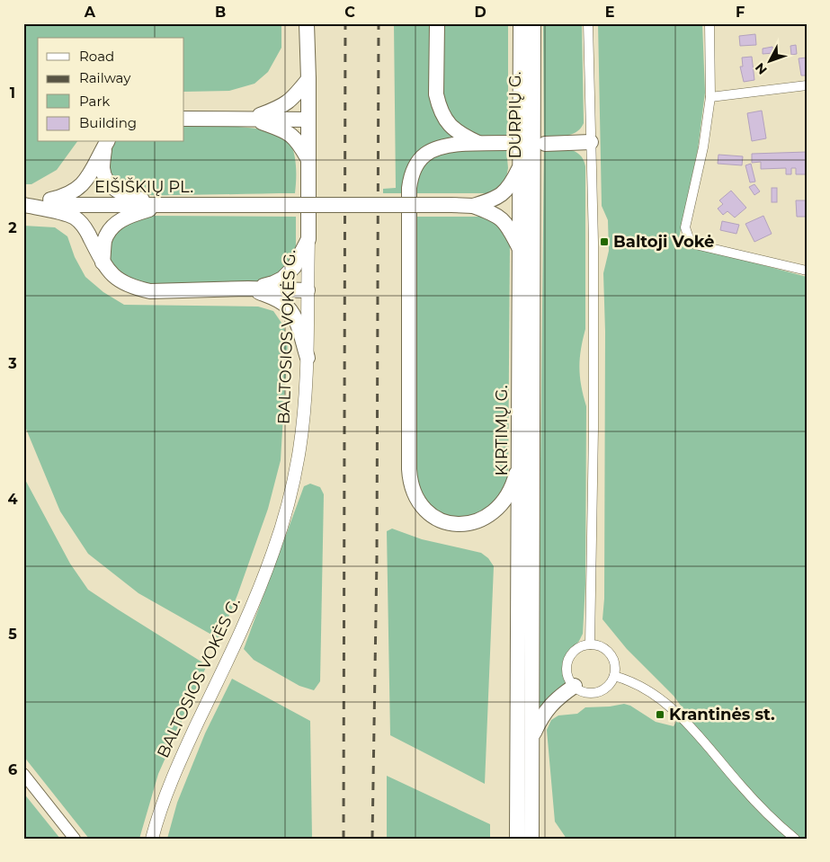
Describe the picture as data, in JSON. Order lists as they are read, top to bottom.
{
  "streets": {
    "main road": [
      "DURPIŲ G.",
      "EIŠIŠKIŲ PL.",
      "BALTOSIOS VOKĖS G.",
      "KIRTIMŲ G."
    ]
  },
  "crossings": [
    ["DURPIŲ G.", "KIRTIMŲ G."]
  ],
  "places": {
    "transit": ["Baltoji Vokė", "Krantinės st."]
  },
  "legend": [
    "Road",
    "Railway",
    "Park",
    "Building"
  ],
  "north": "bottom left",
  "grid": {
    "columns": [
      "A",
      "B",
      "C",
      "D",
      "E",
      "F"
    ],
    "rows": [
      "1",
      "2",
      "3",
      "4",
      "5",
      "6"
    ]
  }
}
